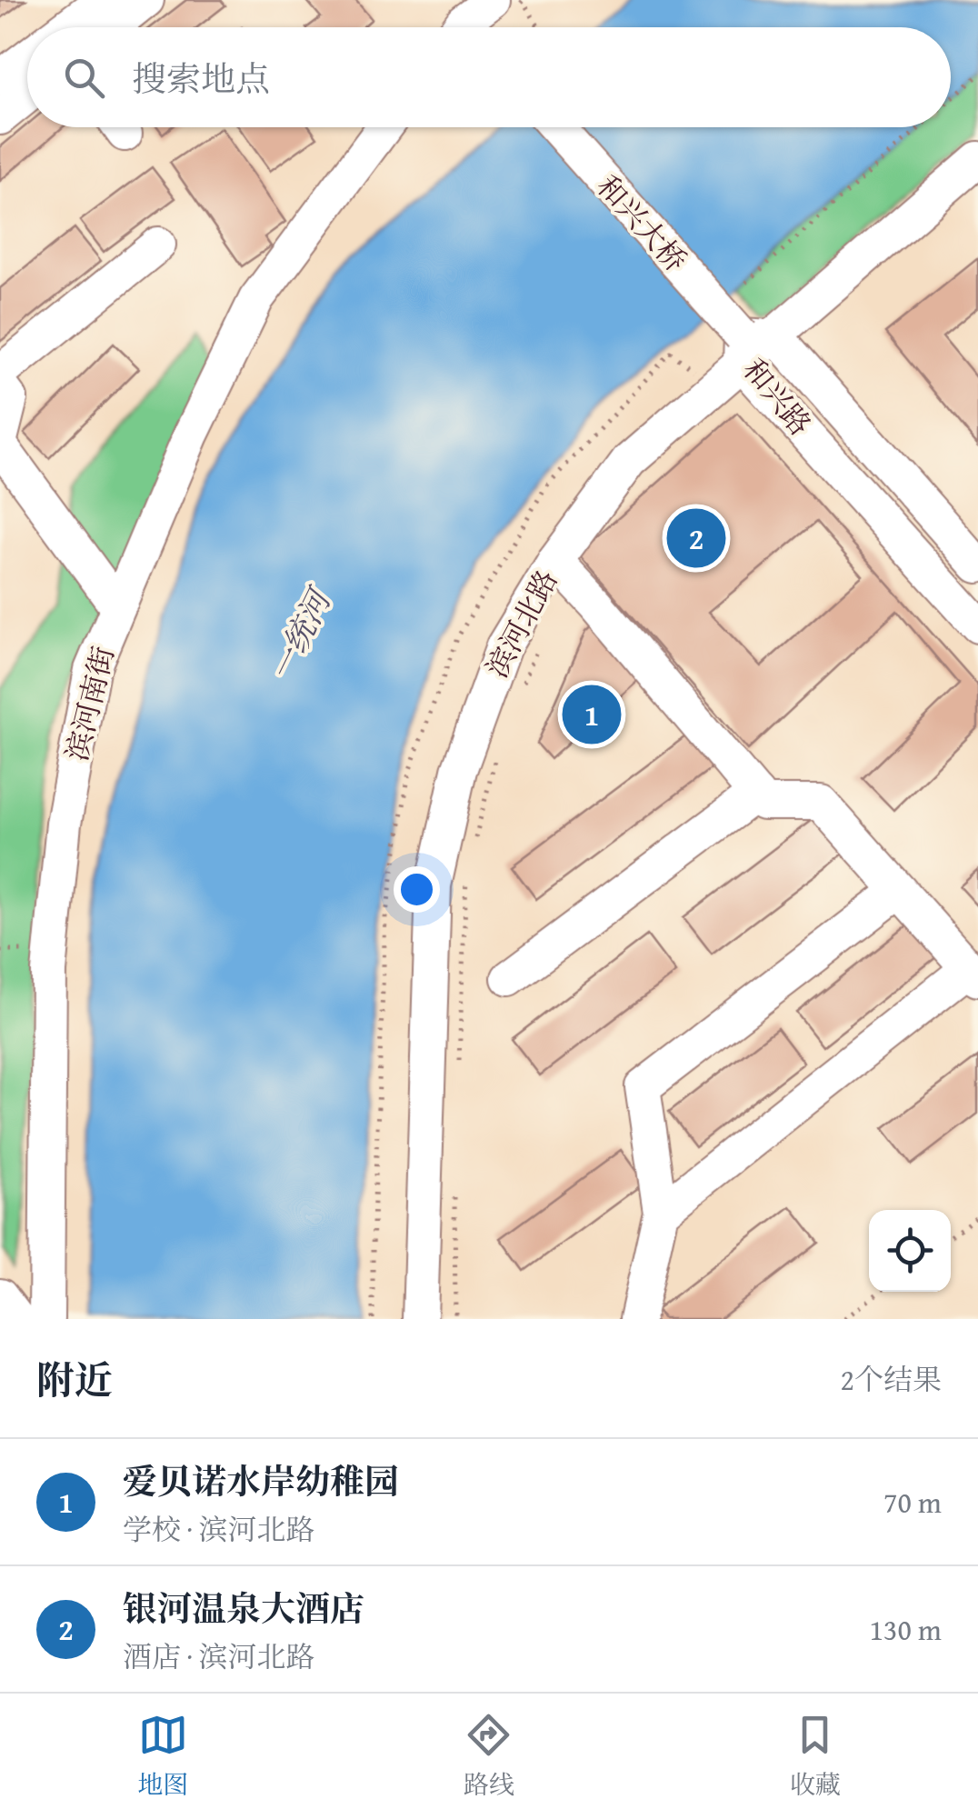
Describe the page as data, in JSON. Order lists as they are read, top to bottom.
{
  "streets": {
    "street": [
      "和兴大桥",
      "和兴路",
      "滨河北路",
      "滨河南街"
    ]
  },
  "crossings": [
    ["和兴大桥", "和兴路"],
    ["和兴大桥", "滨河北路"],
    ["和兴路", "滨河北路"]
  ],
  "water": ["一统河"],
  "page": {
    "search": "搜索地点",
    "pins": ["2", "1"],
    "heading": ["附近", "2个结果"],
    "list": [
      {
        "mark": "1",
        "name": "爱贝诺水岸幼稚园",
        "note": "学校 · 滨河北路",
        "value": "70 m"
      },
      {
        "mark": "2",
        "name": "银河温泉大酒店",
        "note": "酒店 · 滨河北路",
        "value": "130 m"
      }
    ],
    "nav": ["地图", "路线", "收藏"]
  }
}
